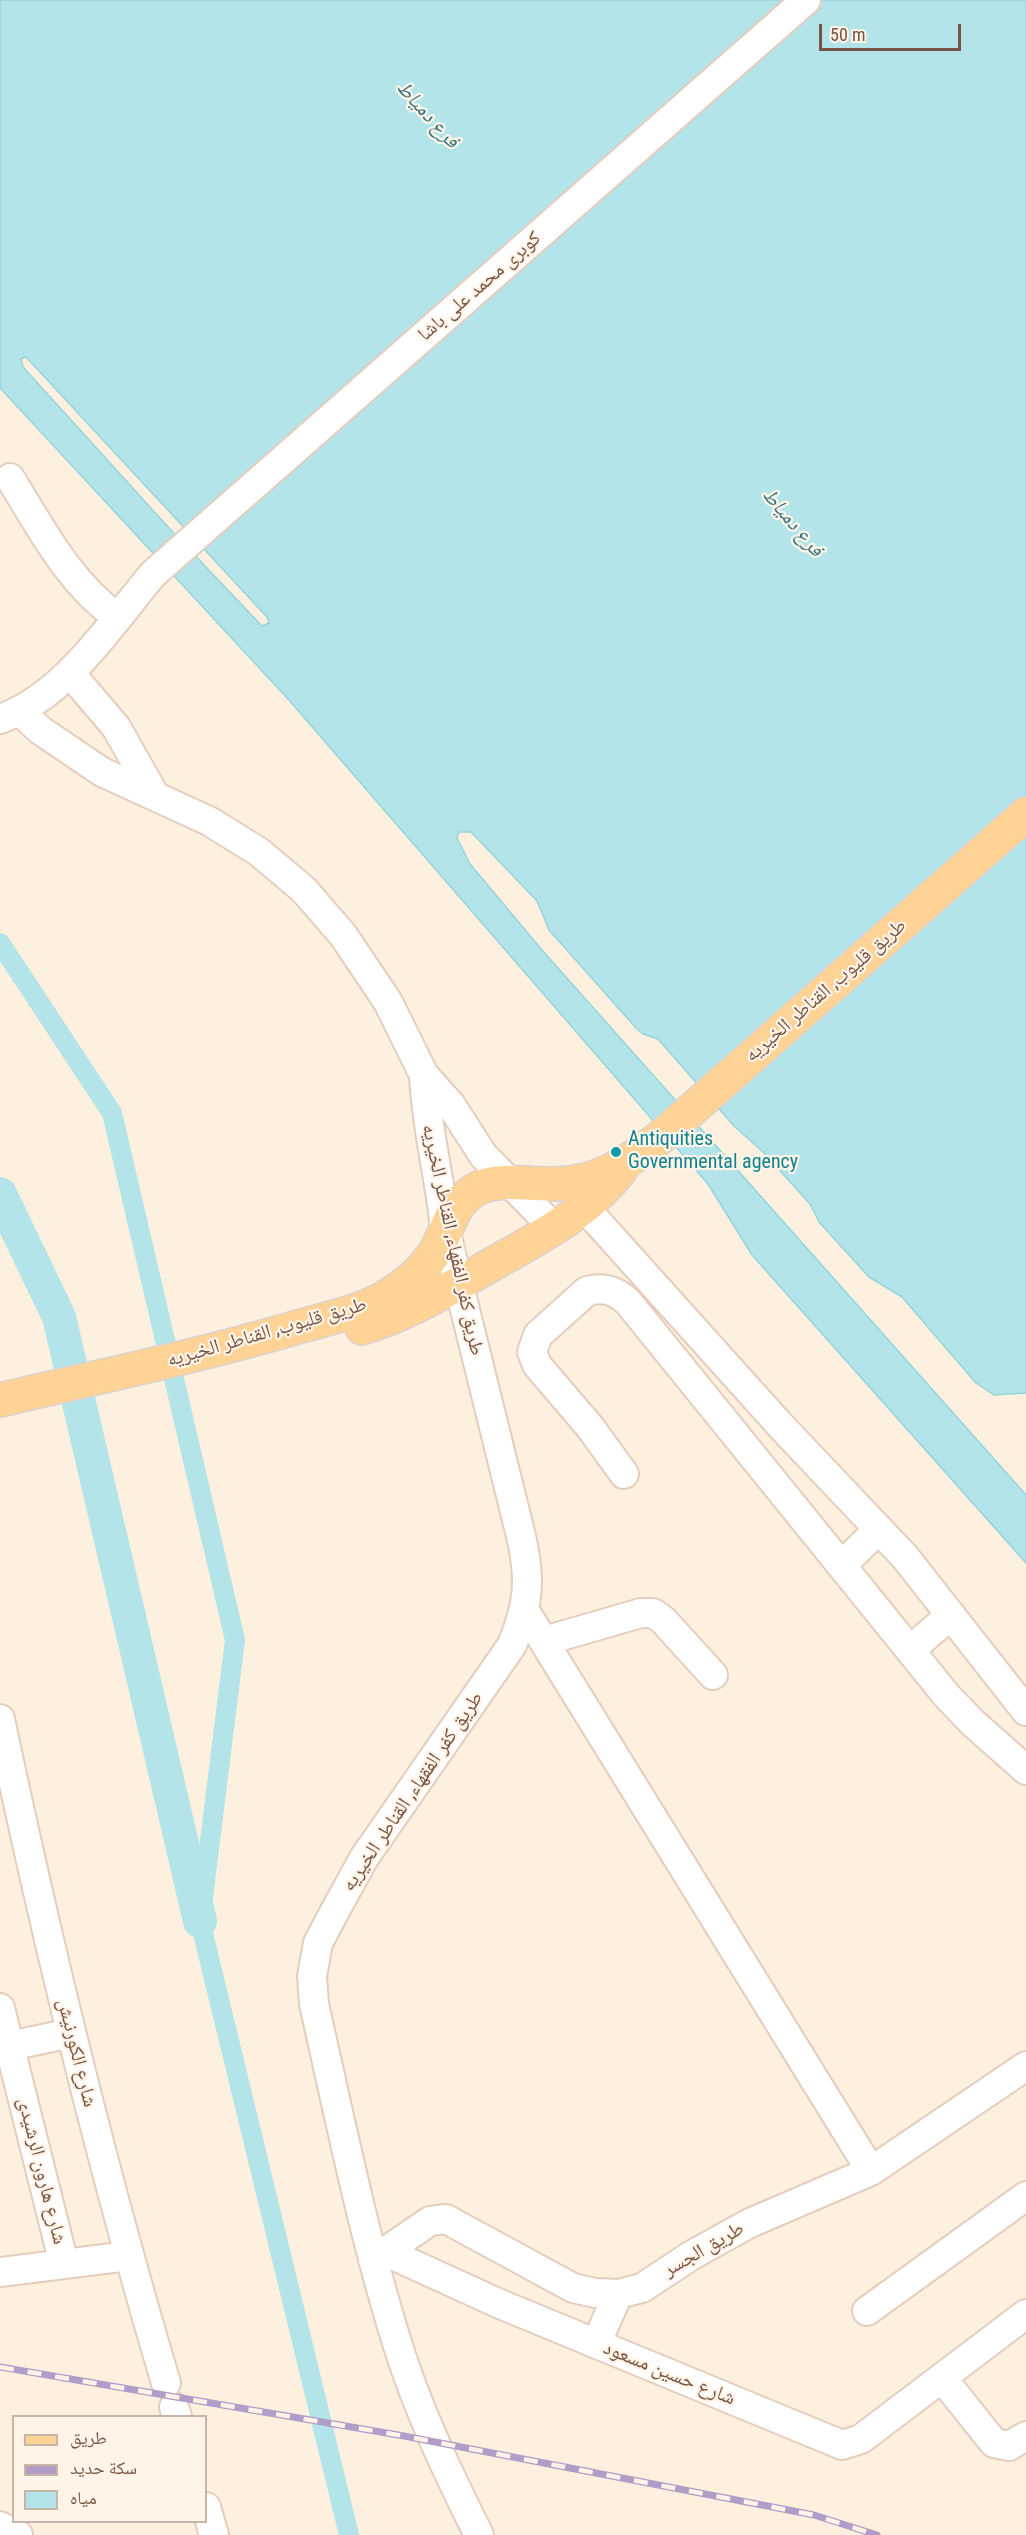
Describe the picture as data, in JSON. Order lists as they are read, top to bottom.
{
  "streets": {
    "main road": ["طريق قليوب, القناطر الخيريه"],
    "street": [
      "كوبرى محمد على باشا",
      "طريق كفر الفقهاء, القناطر الخيريه",
      "شارع الكورنيش",
      "شارع هارون الرشيدى",
      "طريق الجسر",
      "شارع حسين مسعود"
    ]
  },
  "crossings": [
    ["كوبرى محمد على باشا", "طريق كفر الفقهاء, القناطر الخيريه"],
    ["طريق قليوب, القناطر الخيريه", "طريق كفر الفقهاء, القناطر الخيريه"],
    ["طريق كفر الفقهاء, القناطر الخيريه", "طريق الجسر"],
    ["طريق كفر الفقهاء, القناطر الخيريه", "شارع حسين مسعود"],
    ["طريق الجسر", "شارع حسين مسعود"]
  ],
  "water": ["فرع دمياط"],
  "places": ["Antiquities Governmental agency"],
  "legend": ["طريق", "سكة حديد", "مياه"],
  "scale_bar": "50 m"
}
